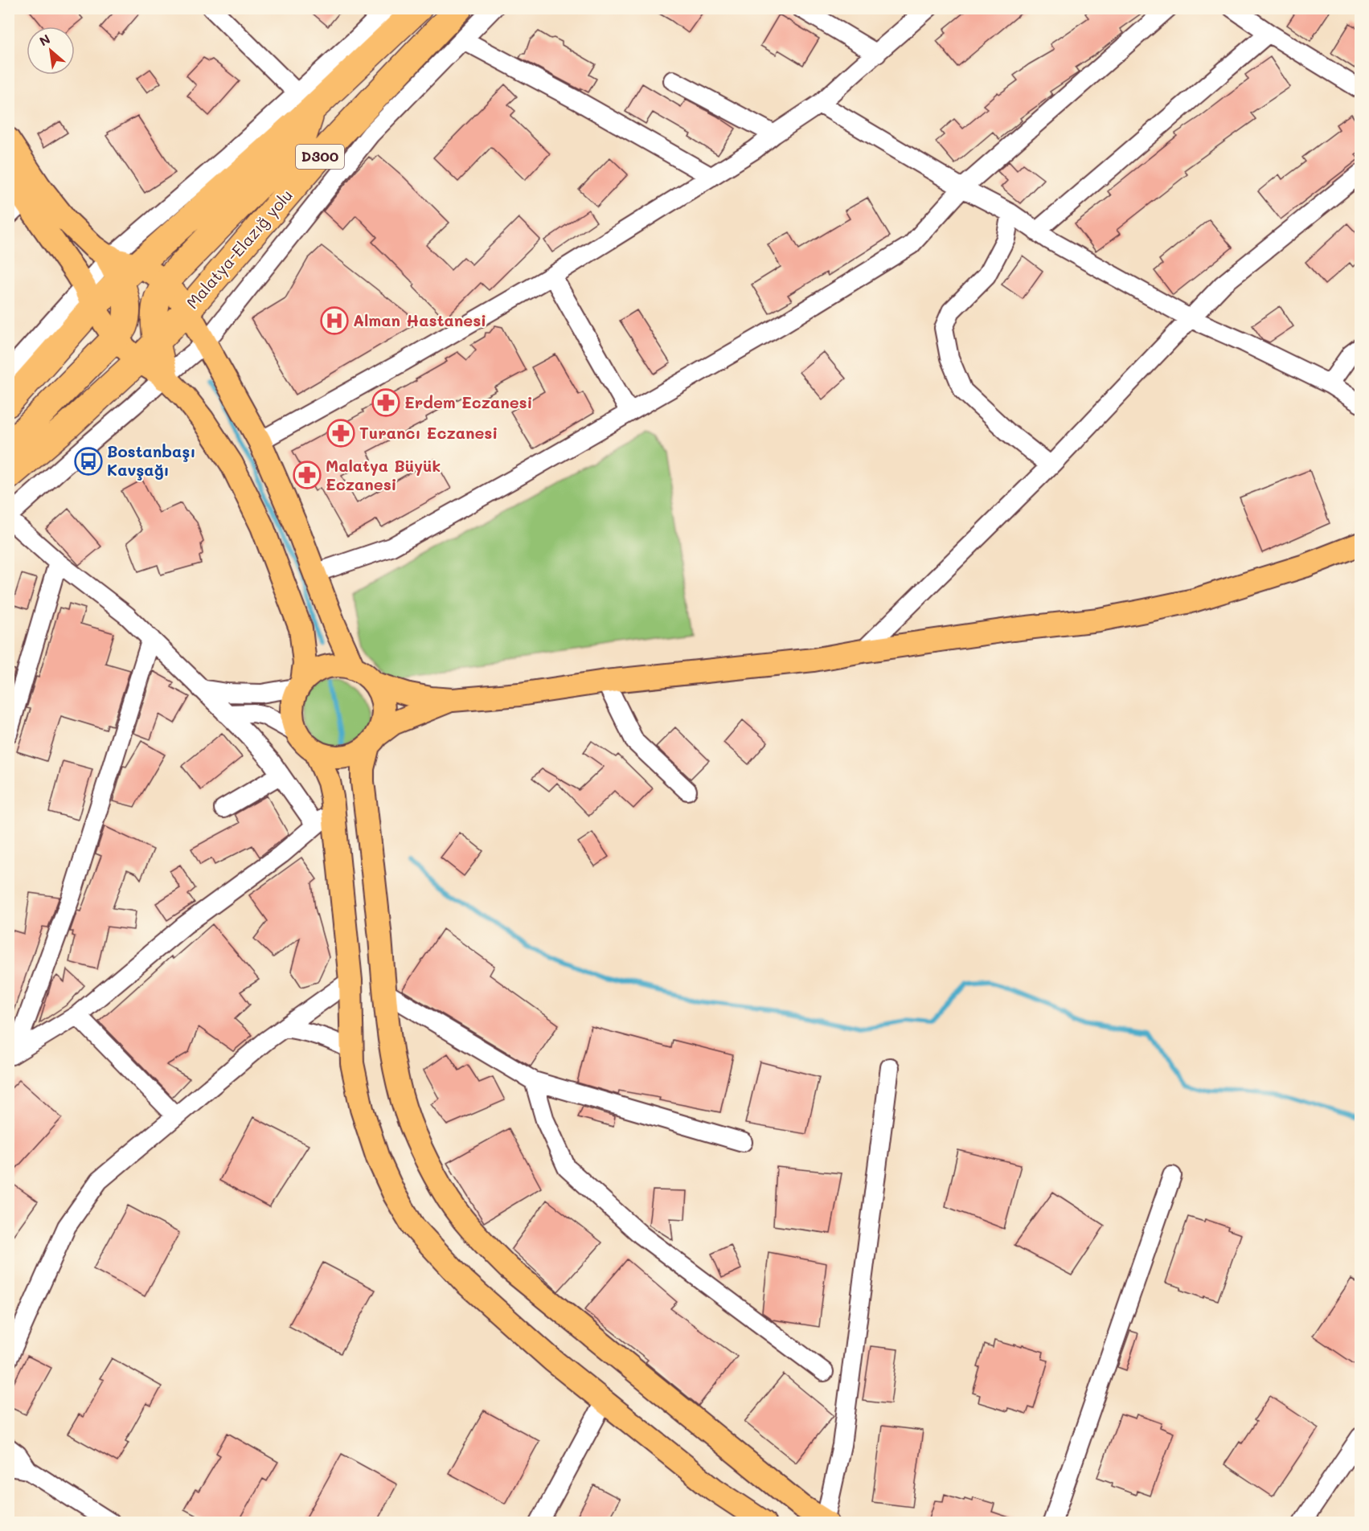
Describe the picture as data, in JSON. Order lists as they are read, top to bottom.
{
  "streets": {
    "highway": ["D300", "Malatya-Elazığ yolu"]
  },
  "places": {
    "hospital": ["Alman Hastanesi"],
    "pharmacy": ["Erdem Eczanesi", "Turancı Eczanesi", "Malatya Büyük Eczanesi"],
    "bus stop": ["Bostanbaşı Kavşağı"]
  },
  "north": "top left"
}
